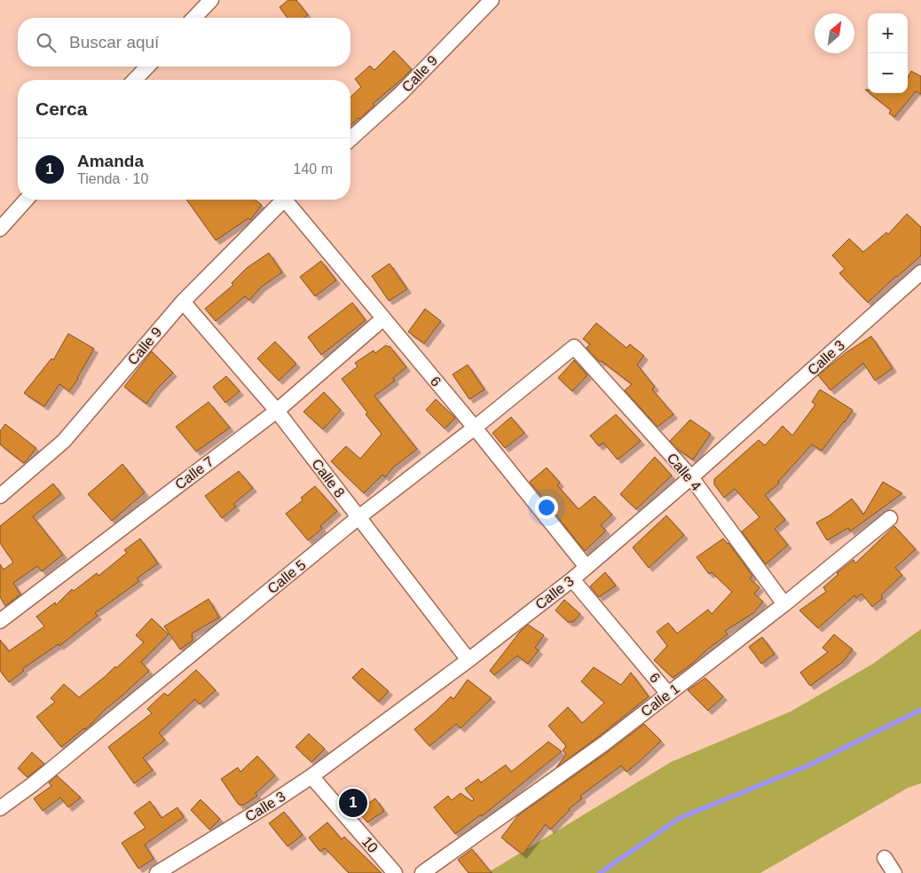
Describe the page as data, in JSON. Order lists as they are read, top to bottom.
{
  "streets": {
    "street": [
      "Calle 9",
      "Calle 3",
      "6",
      "Calle 4",
      "Calle 7",
      "Calle 8",
      "Calle 5",
      "Calle 1",
      "10"
    ]
  },
  "crossings": [
    ["Calle 9", "Calle 8"],
    ["Calle 3", "6"],
    ["Calle 3", "Calle 4"],
    ["Calle 3", "Calle 8"],
    ["Calle 3", "10"],
    ["6", "Calle 7"],
    ["6", "Calle 5"],
    ["6", "Calle 1"],
    ["Calle 4", "Calle 5"],
    ["Calle 4", "Calle 1"],
    ["Calle 7", "Calle 8"],
    ["Calle 8", "Calle 5"]
  ],
  "north": "top right",
  "page": {
    "map_buttons": ["+", "−"],
    "search": "Buscar aquí",
    "heading": "Cerca",
    "list": [
      {
        "mark": "1",
        "name": "Amanda",
        "note": "Tienda · 10",
        "value": "140 m"
      }
    ],
    "pins": "1"
  }
}
